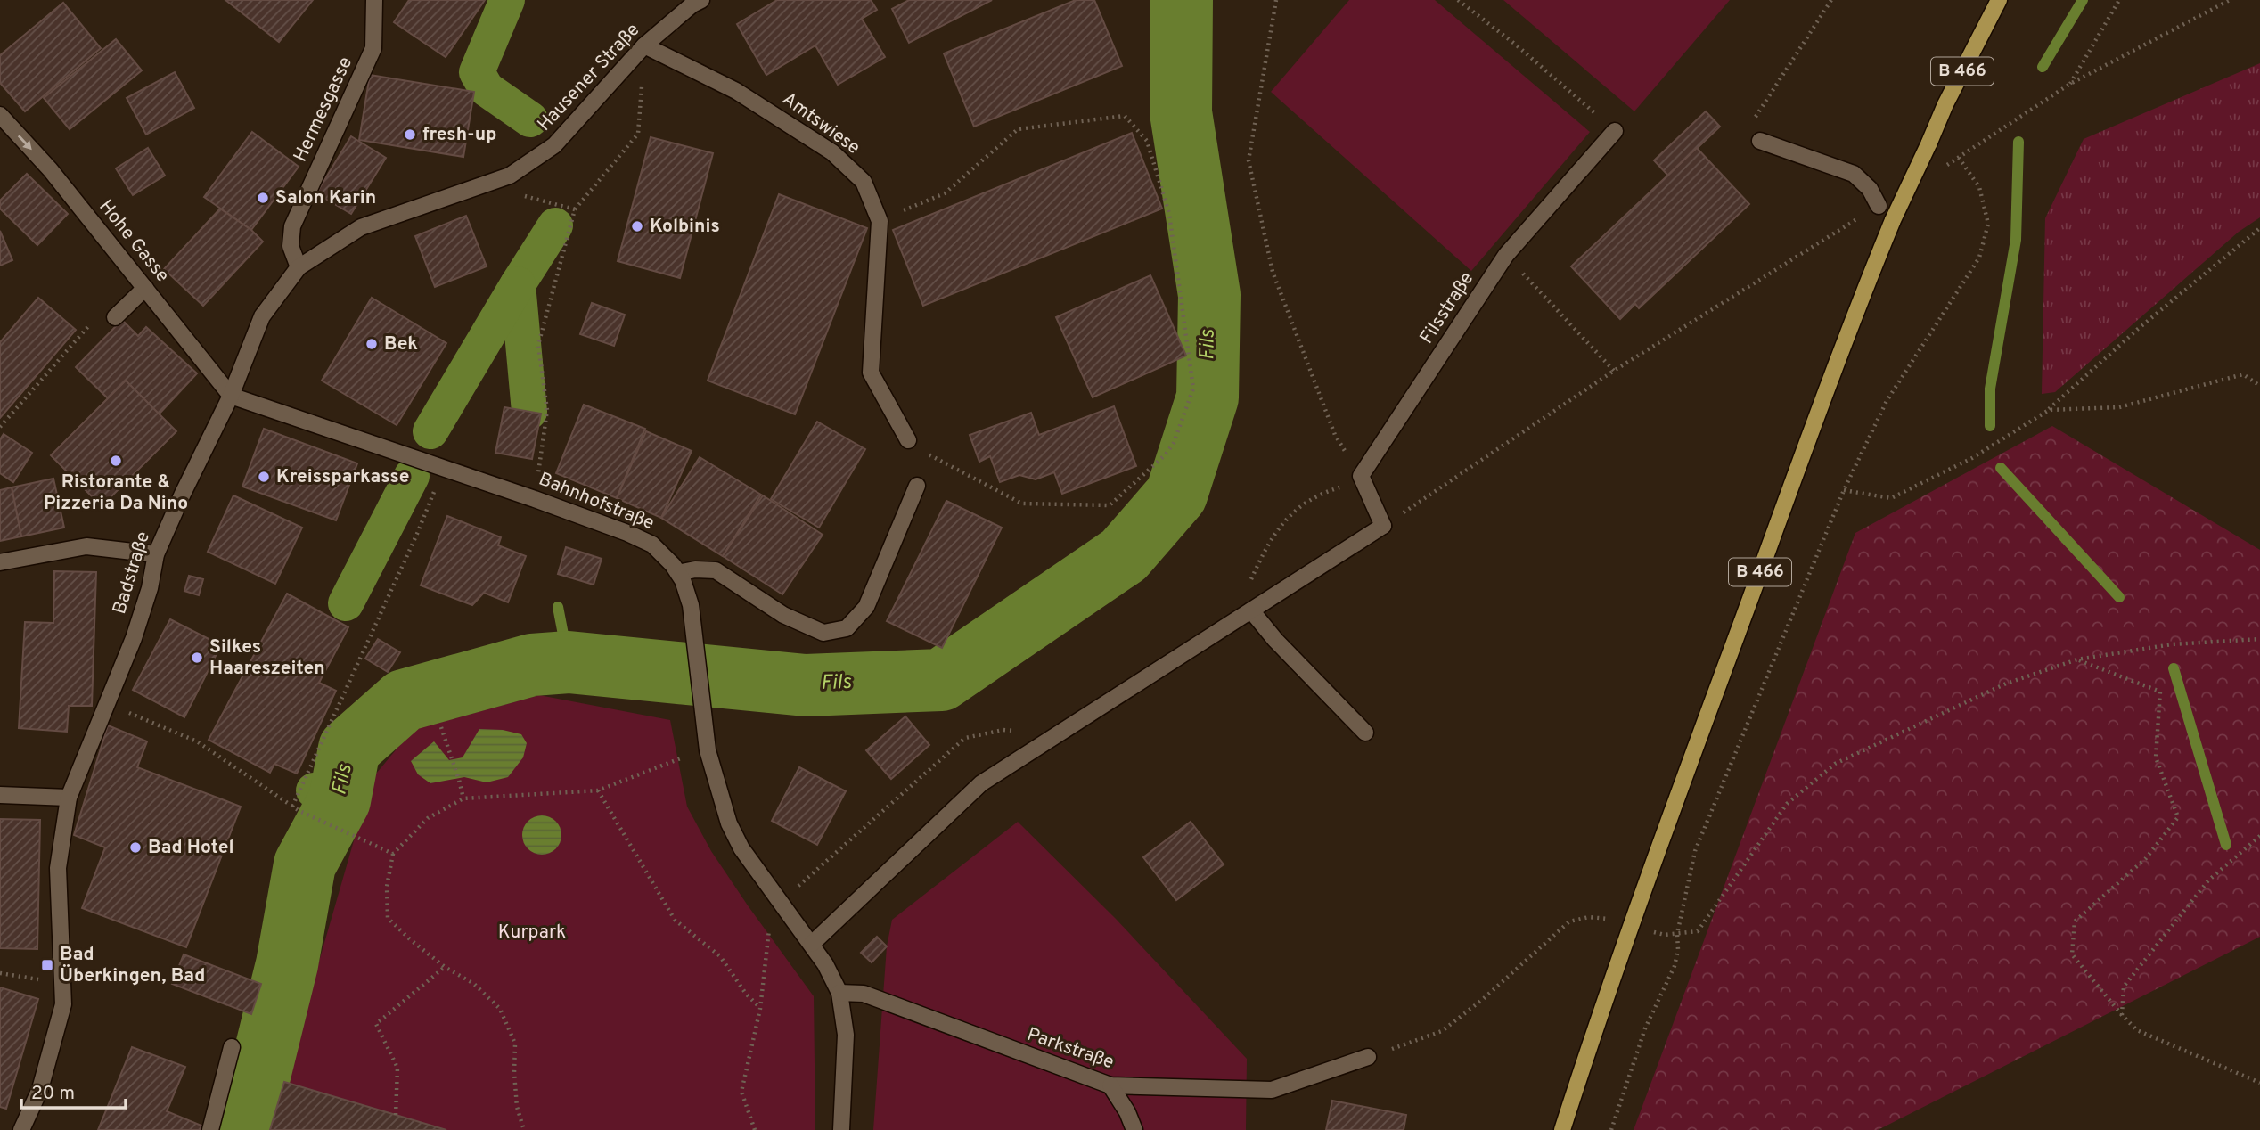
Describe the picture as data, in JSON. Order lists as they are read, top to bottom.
{
  "streets": {
    "main road": ["B 466"],
    "street": [
      "Hausener Straße",
      "Hermesgasse",
      "Amtswiese",
      "Hohe Gasse",
      "Filsstraße",
      "Bahnhofstraße",
      "Badstraße",
      "Parkstraße"
    ]
  },
  "crossings": [
    ["Hausener Straße", "Hermesgasse"],
    ["Hausener Straße", "Amtswiese"],
    ["Hausener Straße", "Badstraße"],
    ["Hermesgasse", "Badstraße"],
    ["Hohe Gasse", "Bahnhofstraße"],
    ["Hohe Gasse", "Badstraße"],
    ["Bahnhofstraße", "Badstraße"],
    ["Bahnhofstraße", "Parkstraße"]
  ],
  "one_way": ["Hohe Gasse"],
  "water": ["Fils"],
  "parks": ["Kurpark"],
  "places": {
    "other": [
      "fresh-up",
      "Salon Karin",
      "Kolbinis",
      "Bek",
      "Ristorante & Pizzeria Da Nino",
      "Kreissparkasse",
      "Silkes Haareszeiten",
      "Bad Hotel"
    ],
    "transit": ["Bad Überkingen, Bad"]
  },
  "scale_bar": "20 m"
}
